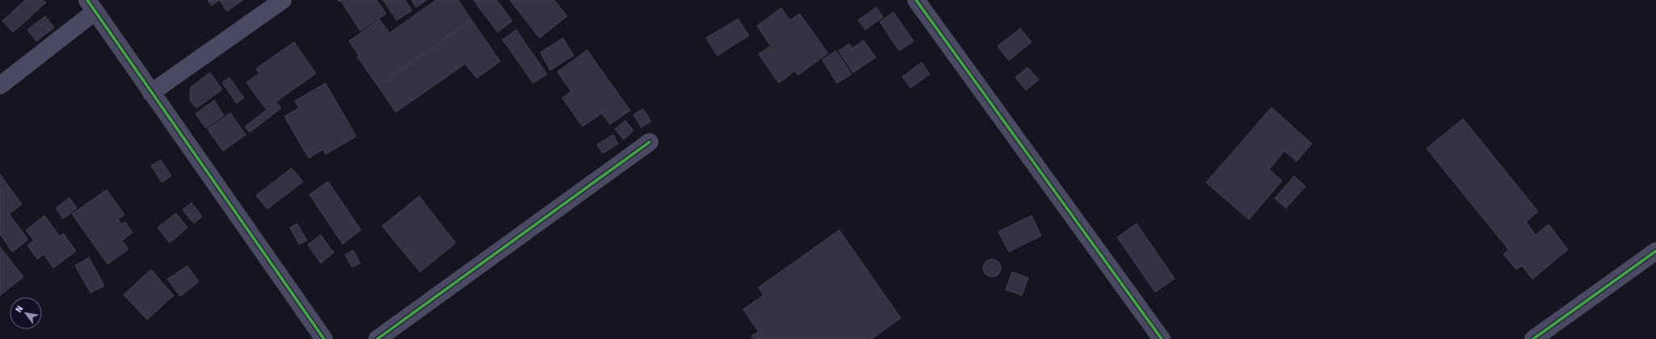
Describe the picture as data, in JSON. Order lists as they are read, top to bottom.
{
  "north": "top left"
}
